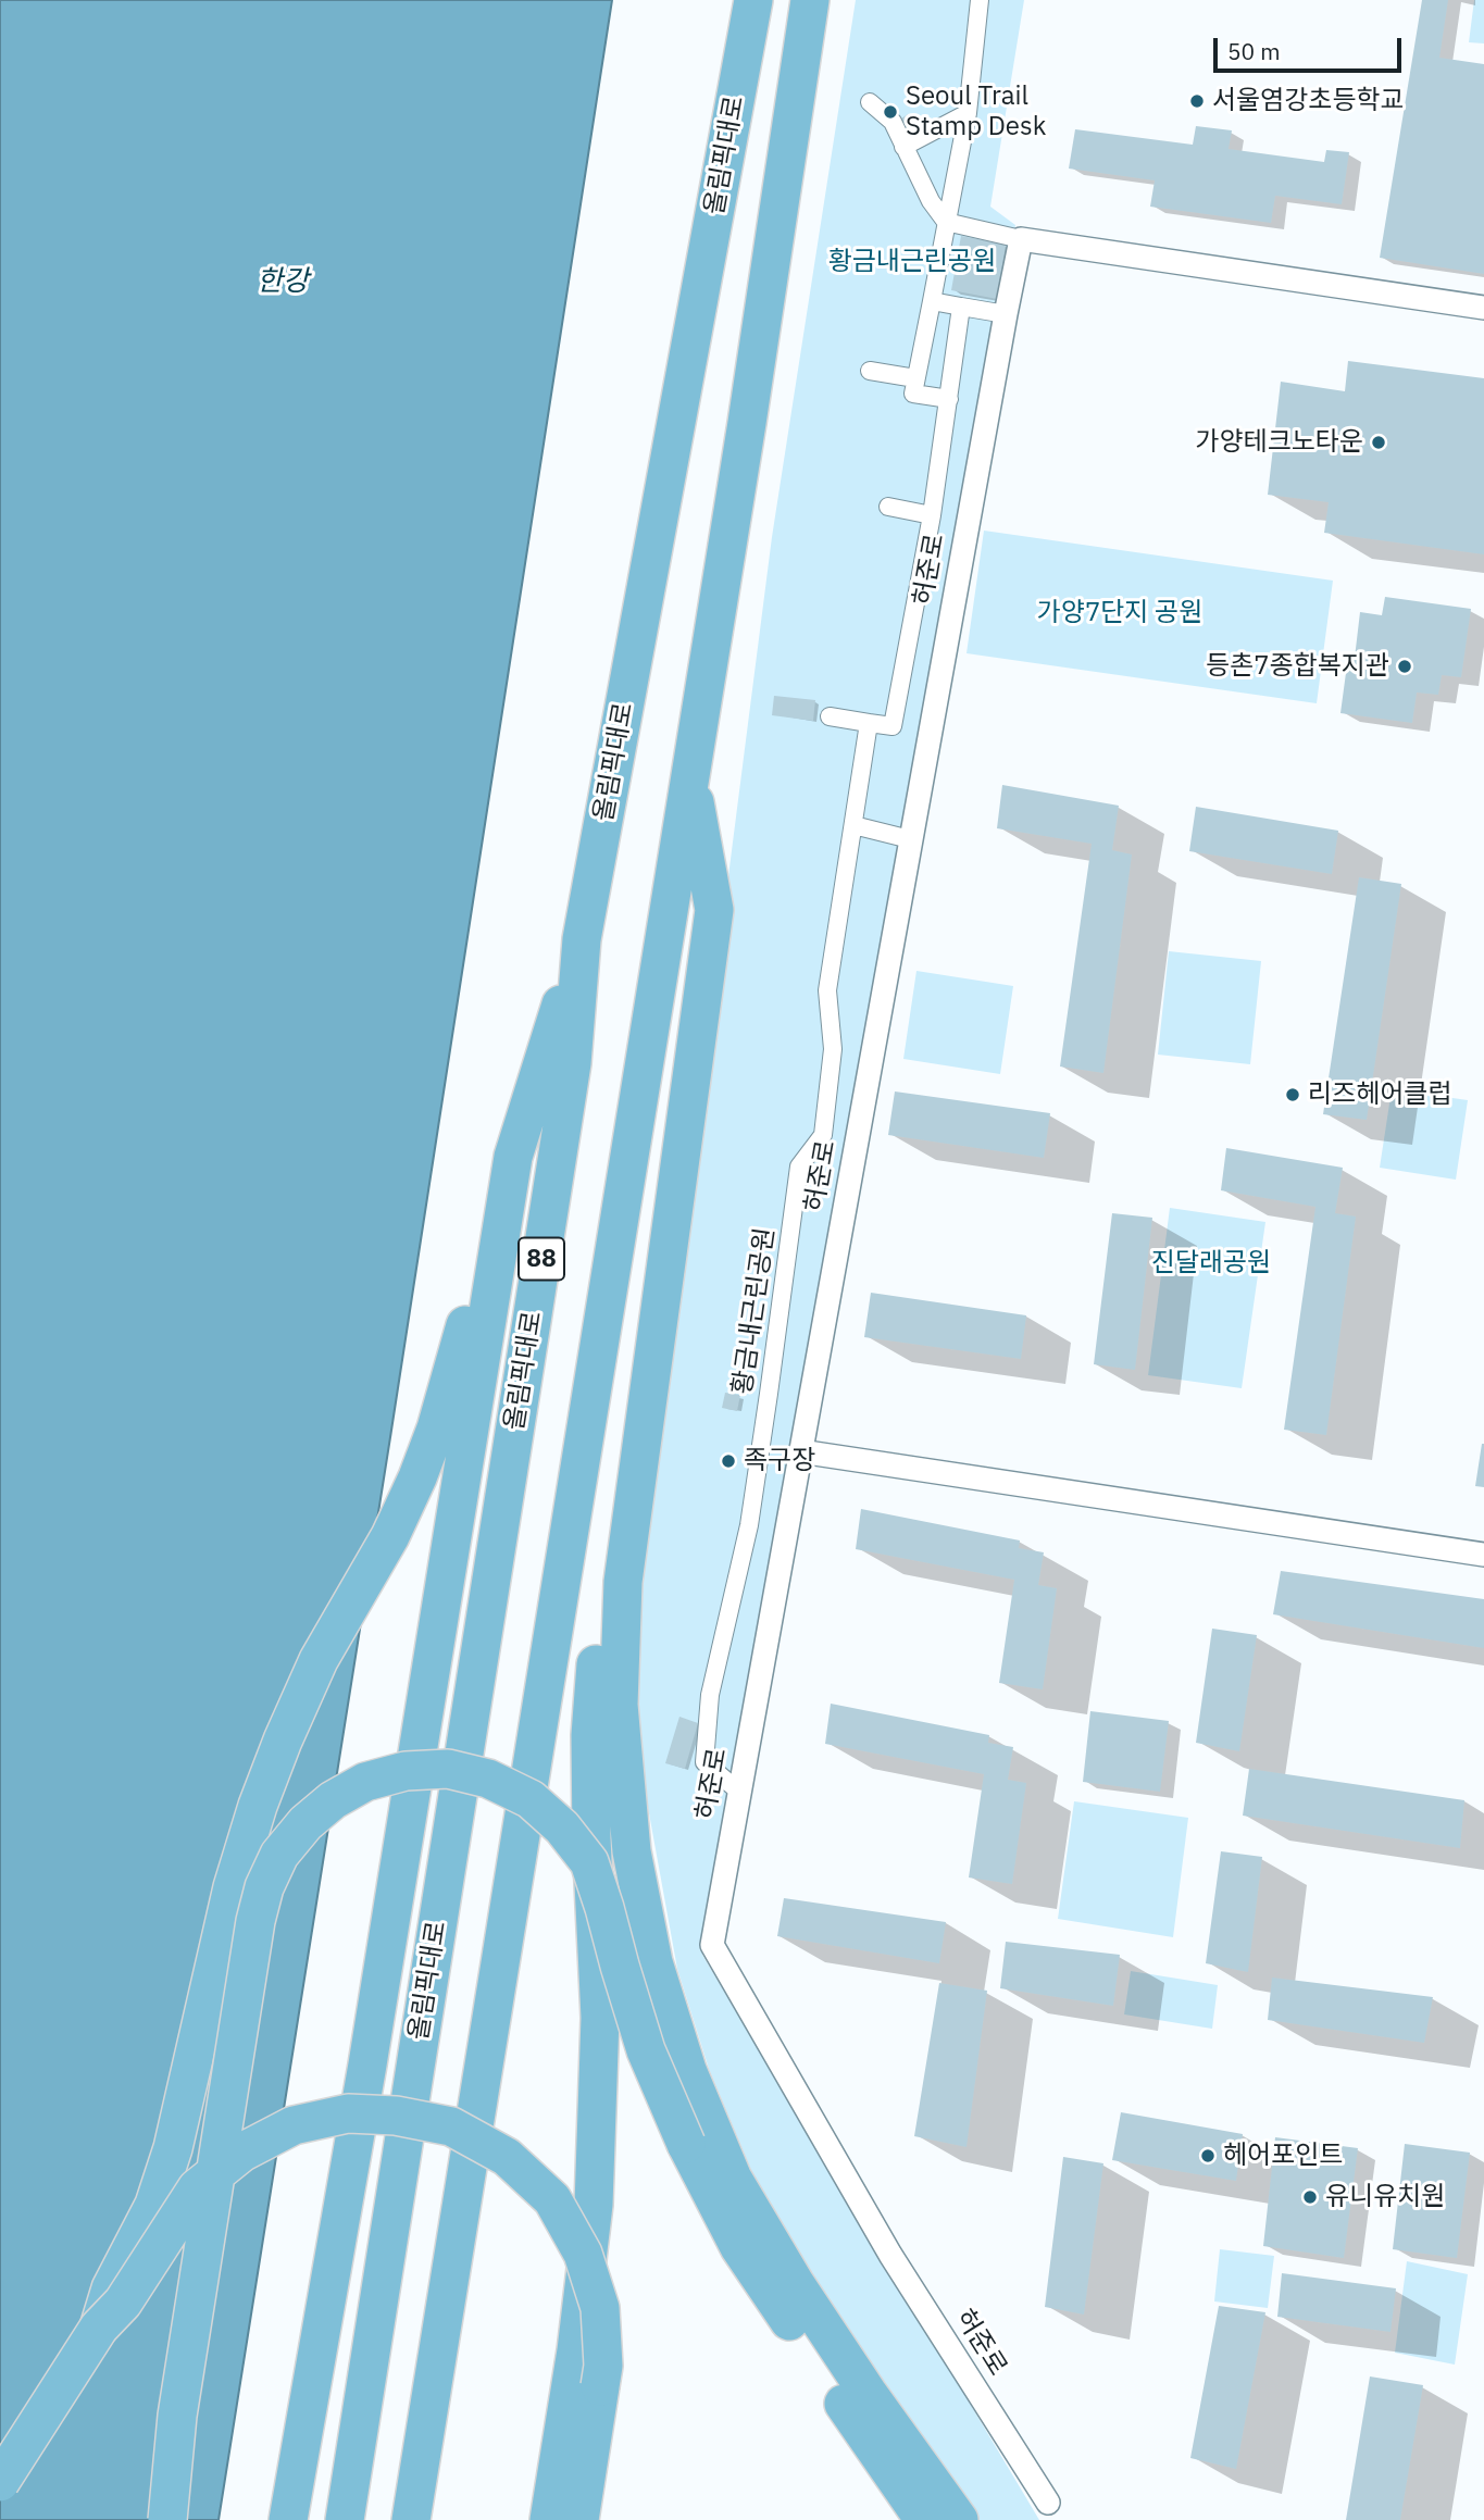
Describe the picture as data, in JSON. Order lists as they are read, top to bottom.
{
  "streets": {
    "highway": ["올림픽대로", "88"],
    "street": ["허준로", "황금내근린공원"]
  },
  "crossings": [
    ["허준로", "황금내근린공원"]
  ],
  "water": ["한강"],
  "parks": ["황금내근린공원", "가양7단지 공원", "진달래공원"],
  "places": [
    "서울염강초등학교",
    "Seoul Trail Stamp Desk",
    "가양테크노타운",
    "등촌7종합복지관",
    "리즈헤어클럽",
    "족구장",
    "헤어포인트",
    "유니유치원"
  ],
  "scale_bar": "50 m"
}
